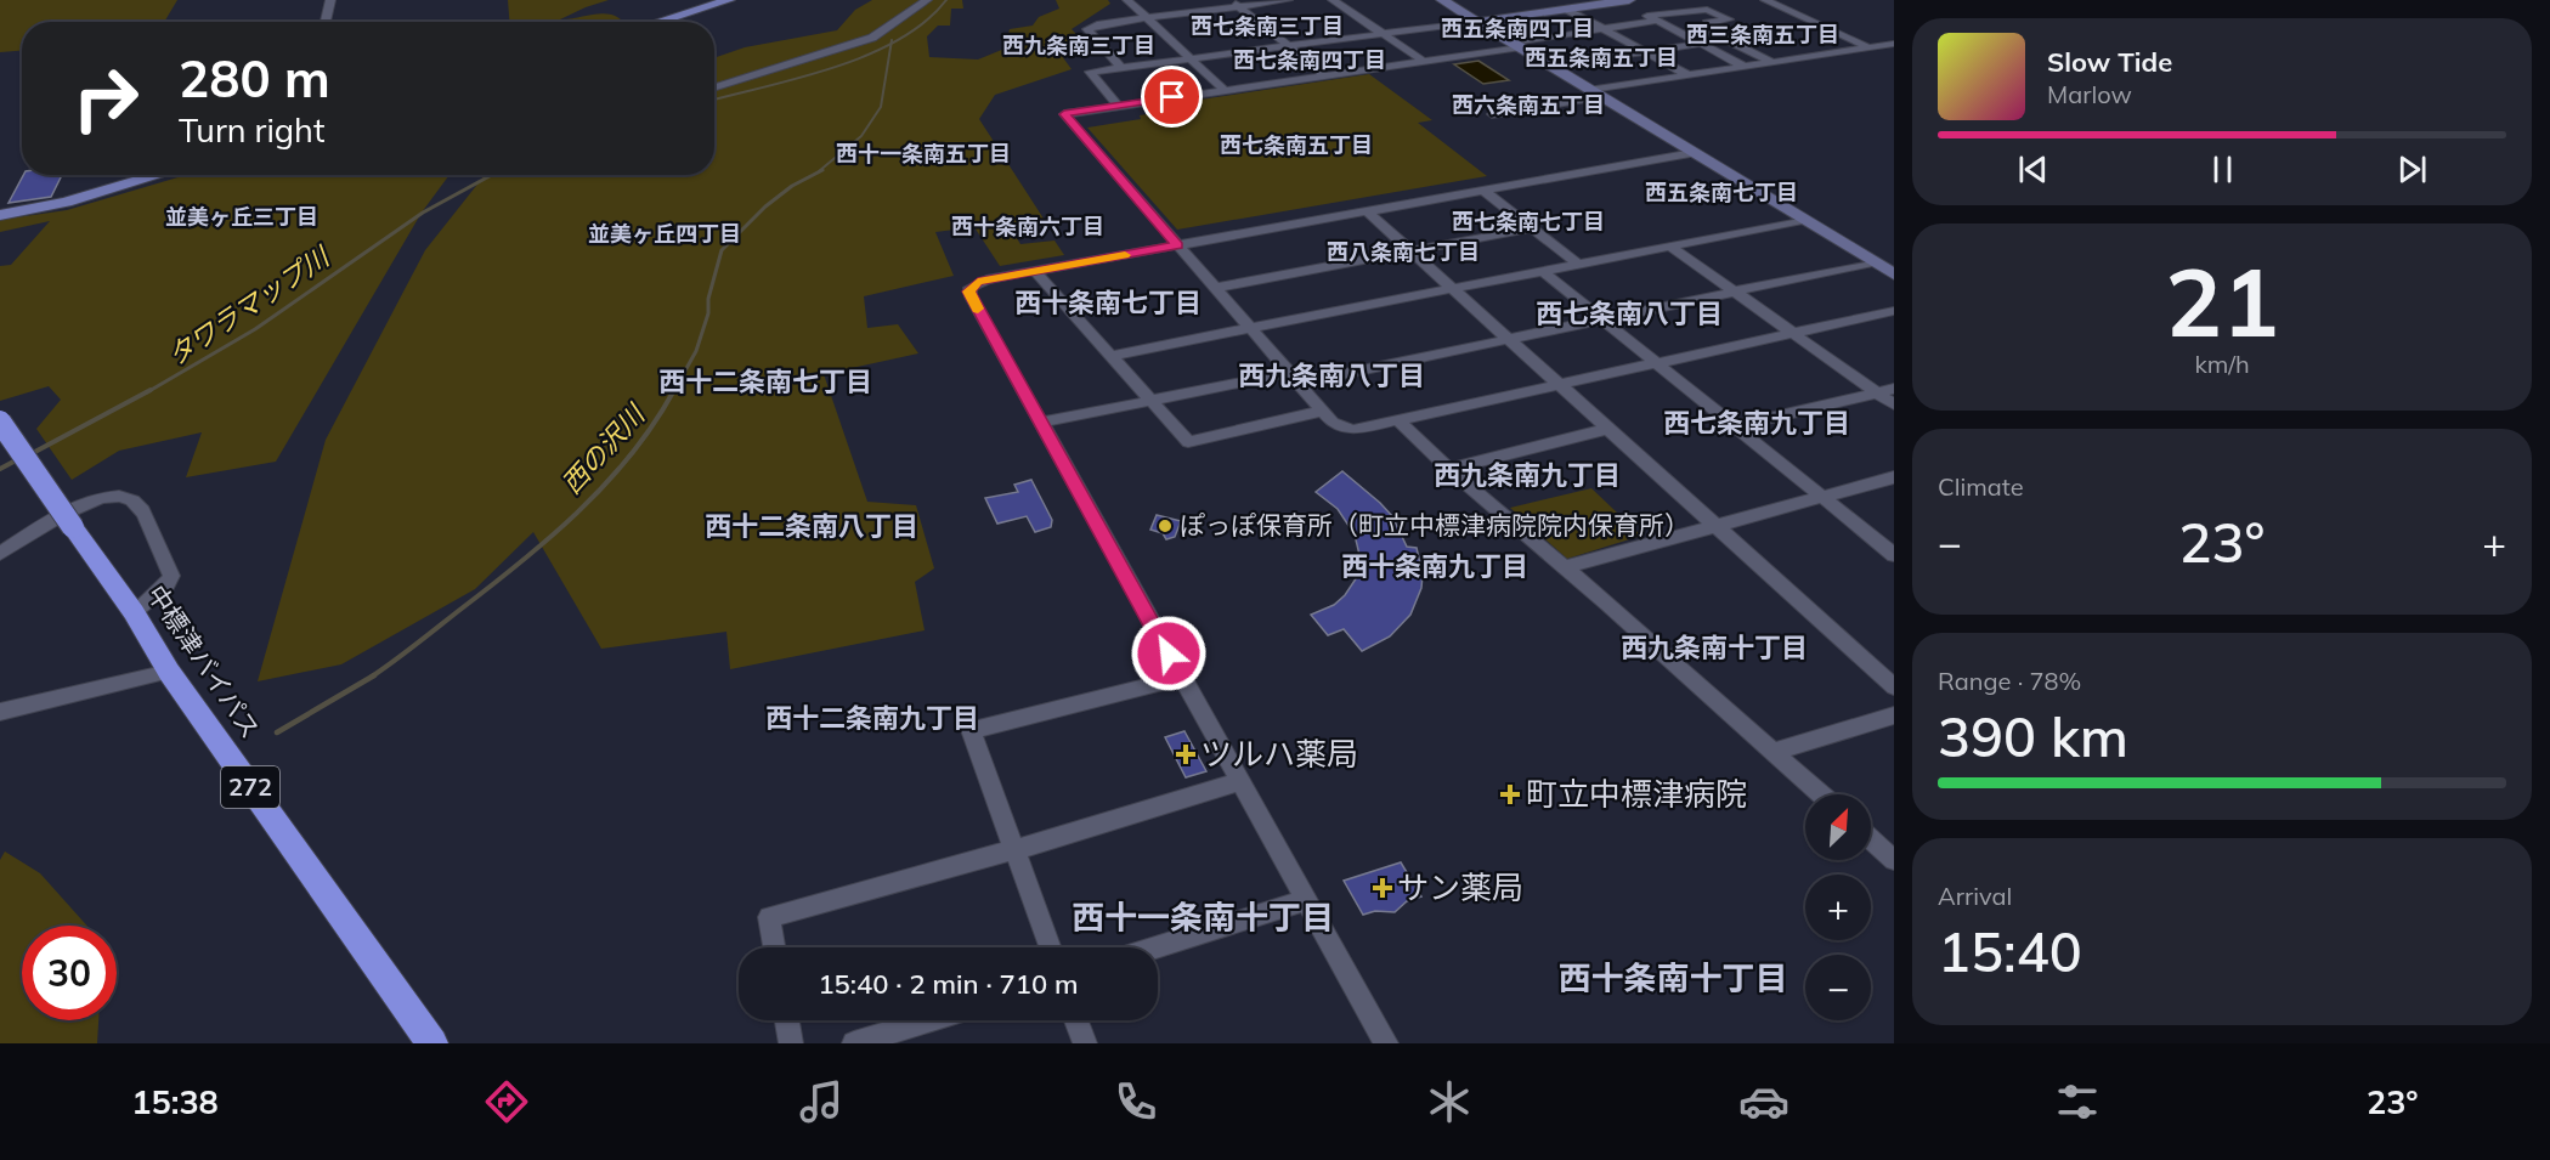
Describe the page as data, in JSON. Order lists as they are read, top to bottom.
{
  "streets": {
    "highway": ["中標津バイパス", "272"]
  },
  "districts": [
    "西七条南三丁目",
    "西五条南四丁目",
    "西三条南五丁目",
    "西九条南三丁目",
    "西五条南五丁目",
    "西七条南四丁目",
    "西六条南五丁目",
    "西七条南五丁目",
    "西十一条南五丁目",
    "西五条南七丁目",
    "並美ヶ丘三丁目",
    "西七条南七丁目",
    "西十条南六丁目",
    "並美ヶ丘四丁目",
    "西八条南七丁目",
    "西十条南七丁目",
    "西七条南八丁目",
    "西九条南八丁目",
    "西十二条南七丁目",
    "西七条南九丁目",
    "西九条南九丁目",
    "西十二条南八丁目",
    "西十条南九丁目",
    "西九条南十丁目",
    "西十二条南九丁目",
    "西十一条南十丁目",
    "西十条南十丁目"
  ],
  "water": ["タワラマップ川", "西の沢川"],
  "places": {
    "other": ["ぽっぽ保育所（町立中標津病院院内保育所）"],
    "health": ["ツルハ薬局", "町立中標津病院", "サン薬局"]
  },
  "north": "top right",
  "page": {
    "turn": ["280 m", "Turn right"],
    "song": ["Slow Tide", "Marlow"],
    "tile": [
      ["21", "km/h"],
      "Climate",
      ["Range · 78%", "390 km"],
      ["Arrival", "15:40"]
    ],
    "heat": ["−", "23°", "+"],
    "map_buttons": ["+", "−"],
    "limit": "30",
    "trip": "15:40 · 2 min · 710 m",
    "tabs": ["15:38", "23°"]
  }
}
